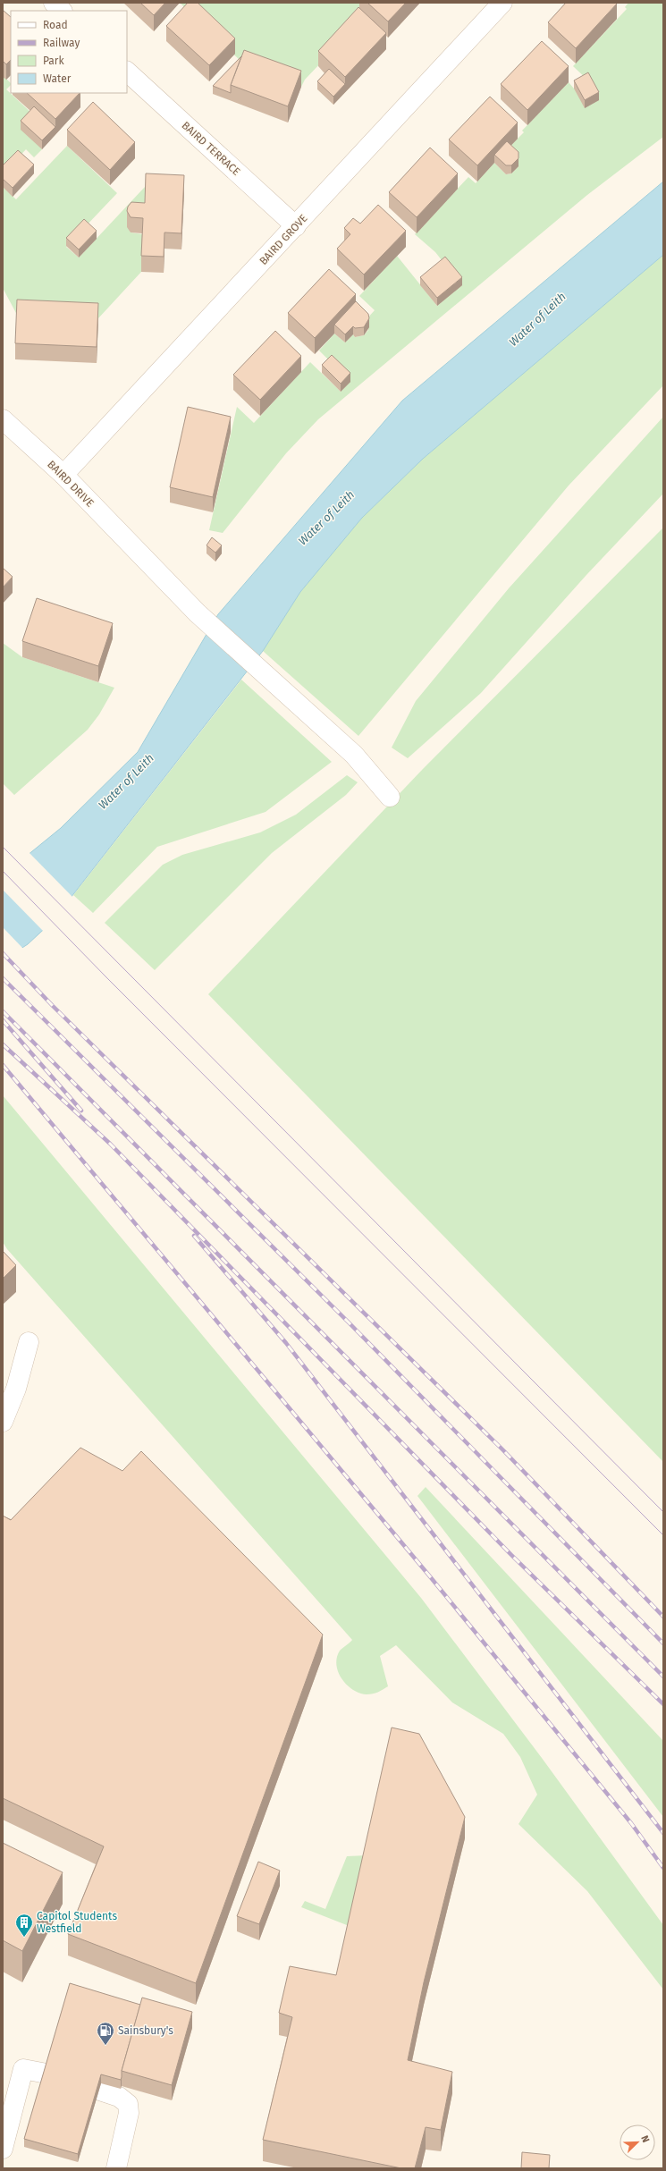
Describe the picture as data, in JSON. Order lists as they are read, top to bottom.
{
  "streets": {
    "street": ["BAIRD TERRACE", "BAIRD GROVE", "BAIRD DRIVE"]
  },
  "crossings": [
    ["BAIRD TERRACE", "BAIRD GROVE"],
    ["BAIRD GROVE", "BAIRD DRIVE"]
  ],
  "water": ["Water of Leith"],
  "places": {
    "building": ["Capitol Students Westfield"],
    "fuel station": ["Sainsbury's"]
  },
  "legend": [
    "Road",
    "Railway",
    "Park",
    "Water"
  ],
  "north": "top right"
}
